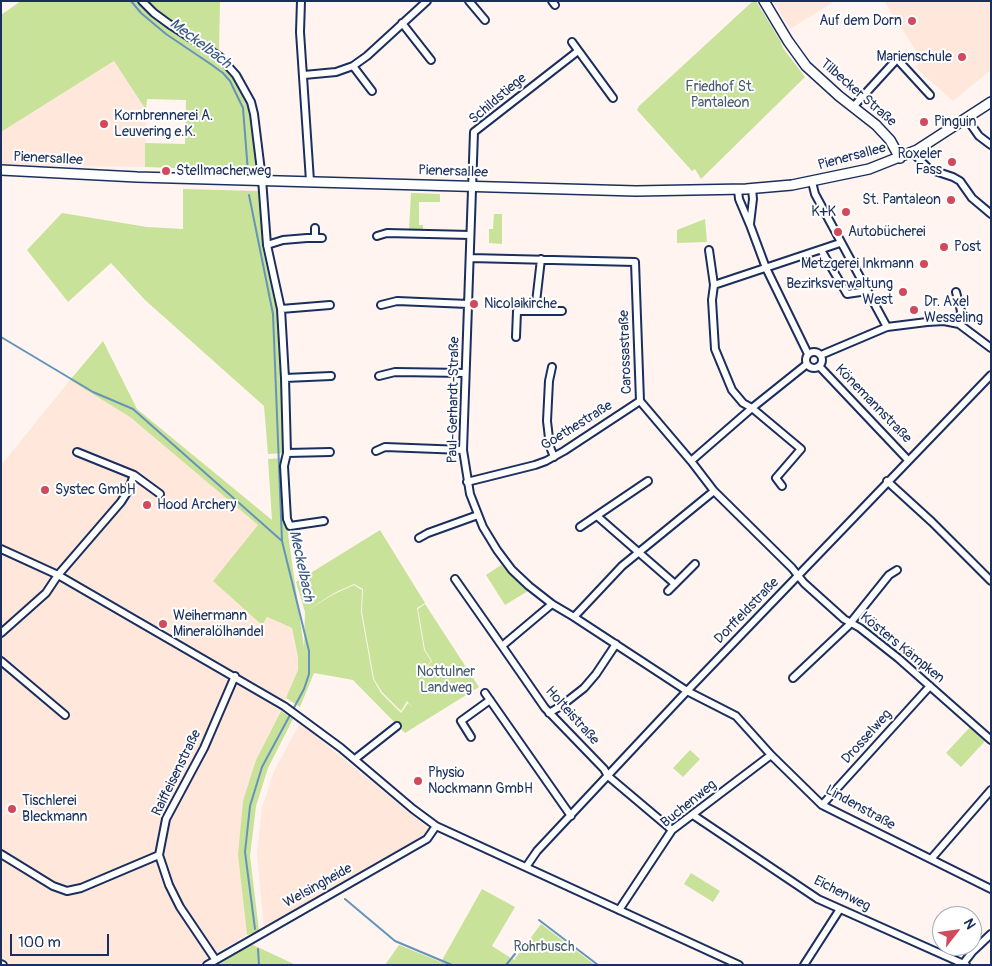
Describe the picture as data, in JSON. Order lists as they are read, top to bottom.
{
  "streets": {
    "main road": ["Tilbecker Straße", "Pienersallee"],
    "street": [
      "Schildstiege",
      "Carossastraße",
      "Paul-Gerhardt-Straße",
      "Könemannstraße",
      "Goethestraße",
      "Dorffeldstraße",
      "Kösters Kämpken",
      "Holteistraße",
      "Drosselweg",
      "Raiffeisenstraße",
      "Buchenweg",
      "Lindenstraße",
      "Welsingheide",
      "Eichenweg"
    ]
  },
  "crossings": [
    ["Tilbecker Straße", "Pienersallee"],
    ["Schildstiege", "Pienersallee"],
    ["Schildstiege", "Paul-Gerhardt-Straße"],
    ["Pienersallee", "Paul-Gerhardt-Straße"],
    ["Carossastraße", "Paul-Gerhardt-Straße"],
    ["Carossastraße", "Goethestraße"],
    ["Carossastraße", "Dorffeldstraße"],
    ["Carossastraße", "Kösters Kämpken"],
    ["Paul-Gerhardt-Straße", "Goethestraße"],
    ["Paul-Gerhardt-Straße", "Dorffeldstraße"],
    ["Paul-Gerhardt-Straße", "Lindenstraße"],
    ["Könemannstraße", "Dorffeldstraße"],
    ["Dorffeldstraße", "Kösters Kämpken"],
    ["Dorffeldstraße", "Holteistraße"],
    ["Dorffeldstraße", "Lindenstraße"],
    ["Kösters Kämpken", "Drosselweg"],
    ["Drosselweg", "Lindenstraße"],
    ["Raiffeisenstraße", "Welsingheide"],
    ["Buchenweg", "Lindenstraße"],
    ["Buchenweg", "Eichenweg"]
  ],
  "water": ["Meckelbach"],
  "parks": ["Friedhof St. Pantaleon", "Nottulner Landweg", "Rohrbusch"],
  "places": [
    "Auf dem Dorn",
    "Marienschule",
    "Pinguin",
    "Kornbrennerei A. Leuvering e.K.",
    "Roxeler Fass",
    "Stellmacherweg",
    "St. Pantaleon",
    "K+K",
    "Autobücherei",
    "Post",
    "Metzgerei Inkmann",
    "Bezirksverwaltung West",
    "Nicolaikirche",
    "Dr. Axel Wesseling",
    "Systec GmbH",
    "Hood Archery",
    "Weihermann Mineralölhandel",
    "Physio Nockmann GmbH",
    "Tischlerei Bleckmann"
  ],
  "scale_bar": "100 m",
  "north": "top right"
}
